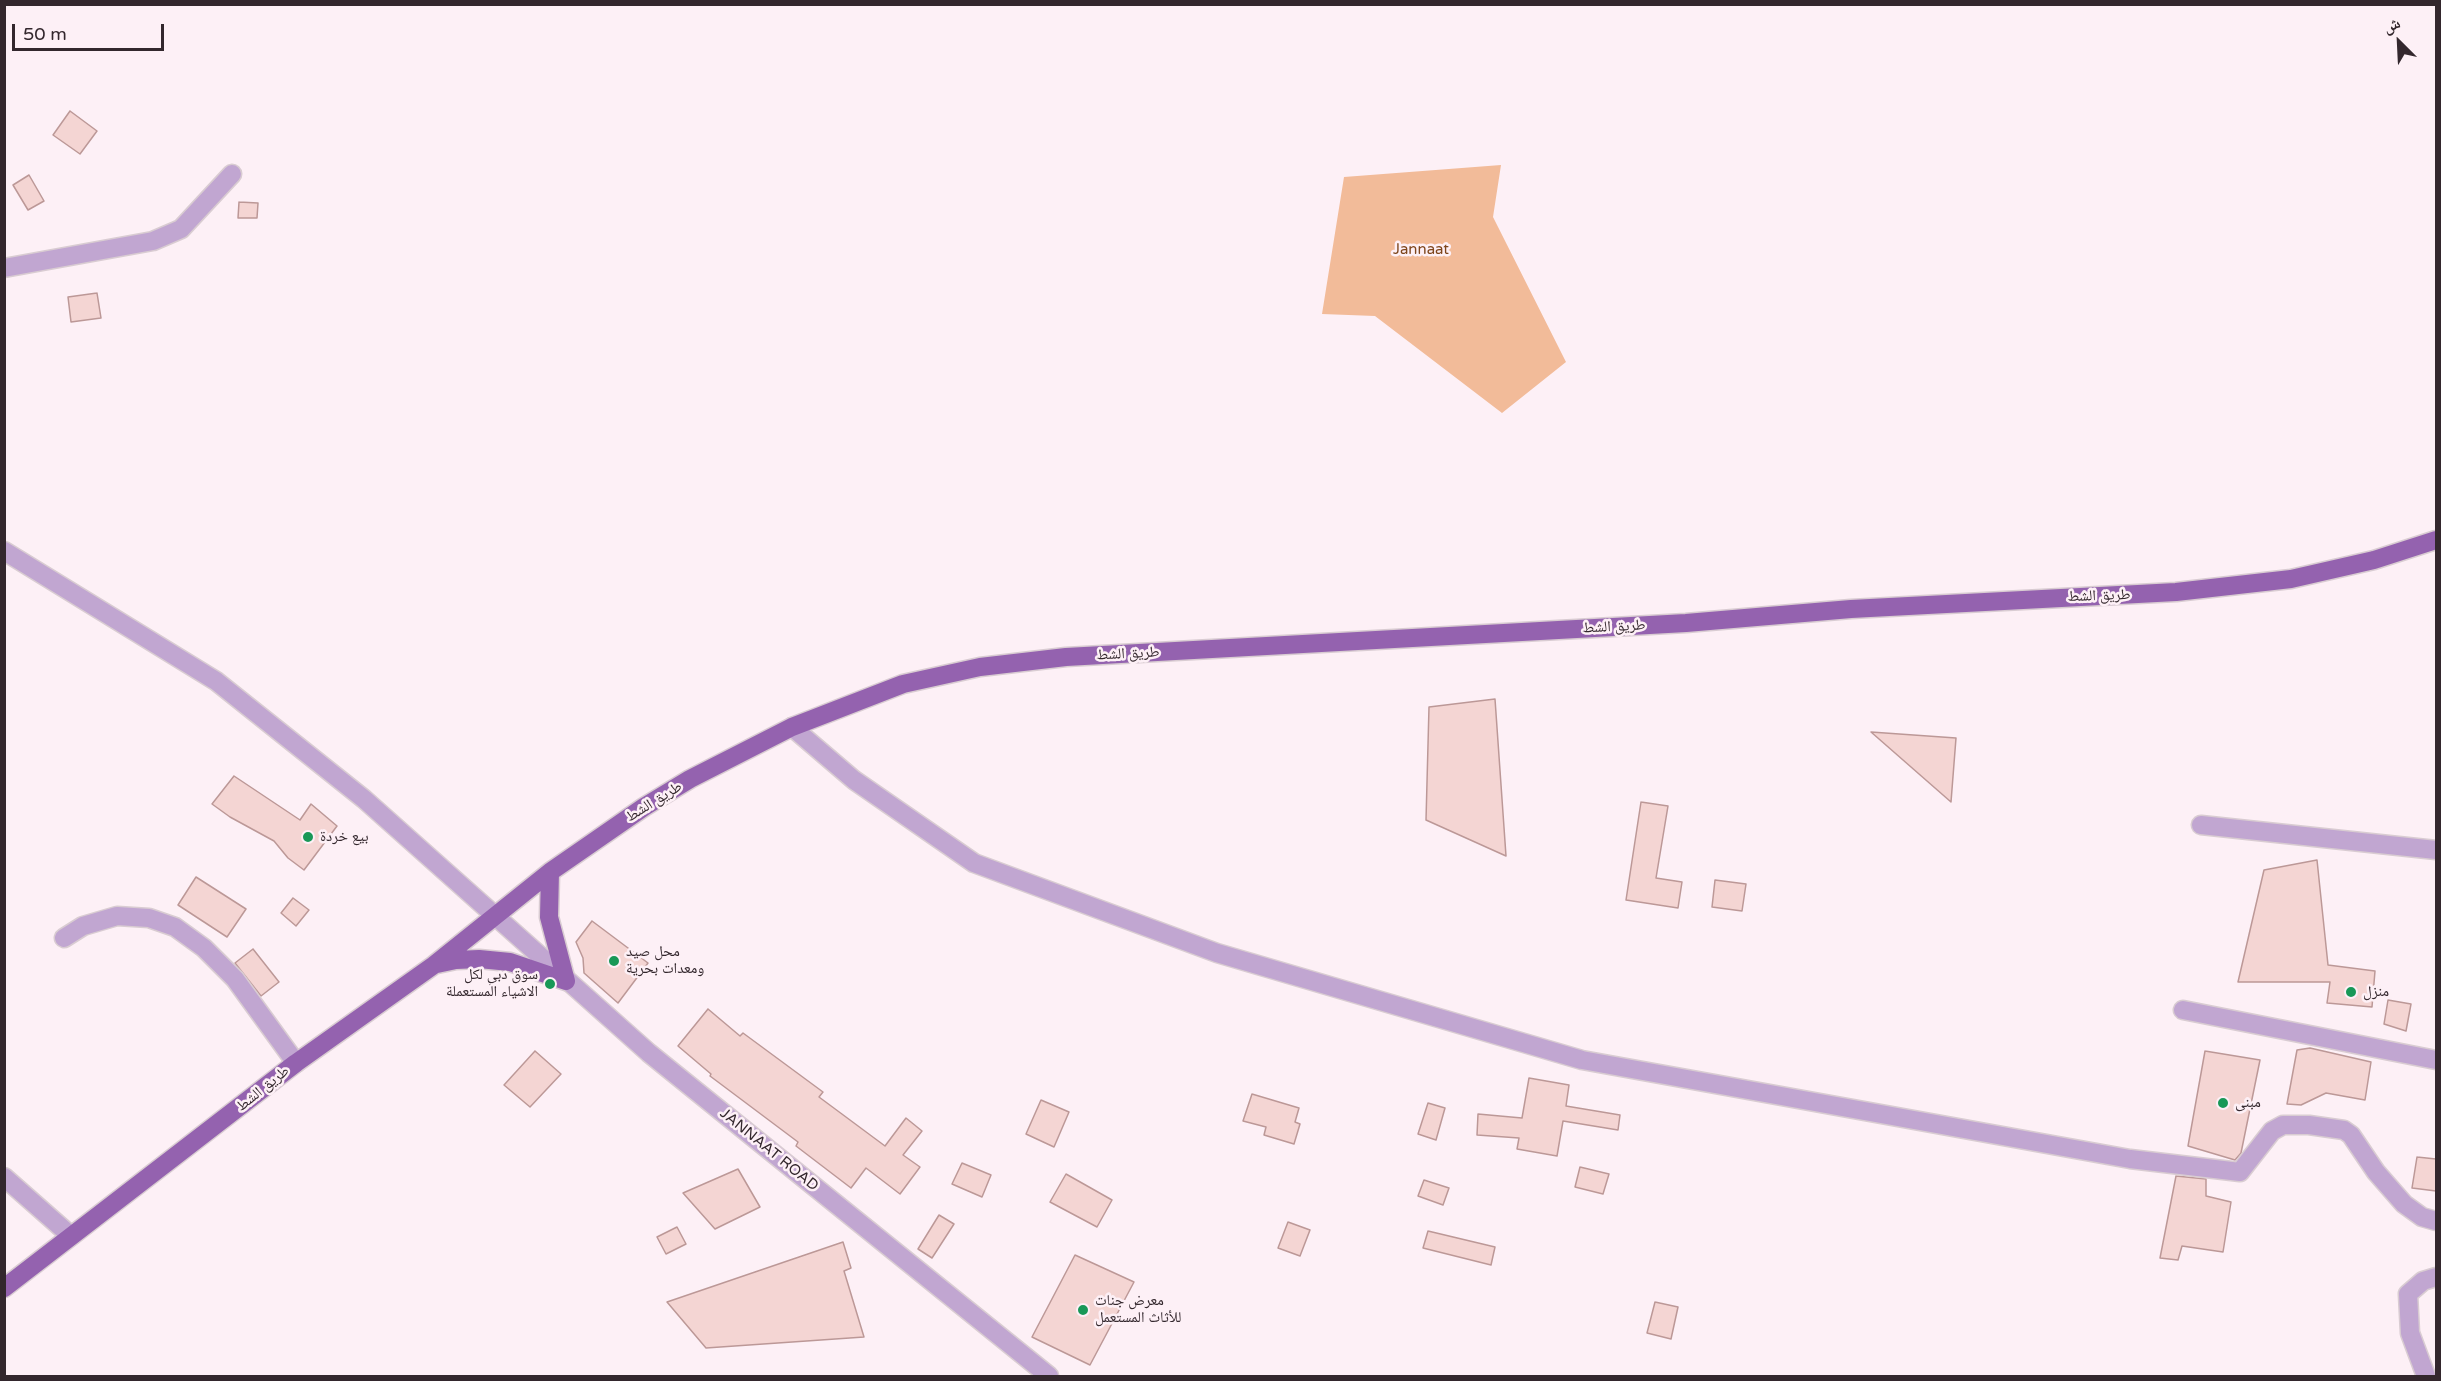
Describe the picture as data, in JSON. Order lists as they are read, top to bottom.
{
  "streets": {
    "main road": ["طريق الشط"],
    "street": ["JANNAAT ROAD"]
  },
  "crossings": [
    ["طريق الشط", "JANNAAT ROAD"]
  ],
  "parks": ["Jannaat"],
  "places": [
    "بيع خردة",
    "محل صيد ومعدات بحرية",
    "سوق دبي لكل الاشياء المستعملة",
    "منزل",
    "مبنى",
    "معرض جنات للأثاث المستعمل"
  ],
  "scale_bar": "50 m",
  "north": "top left"
}
